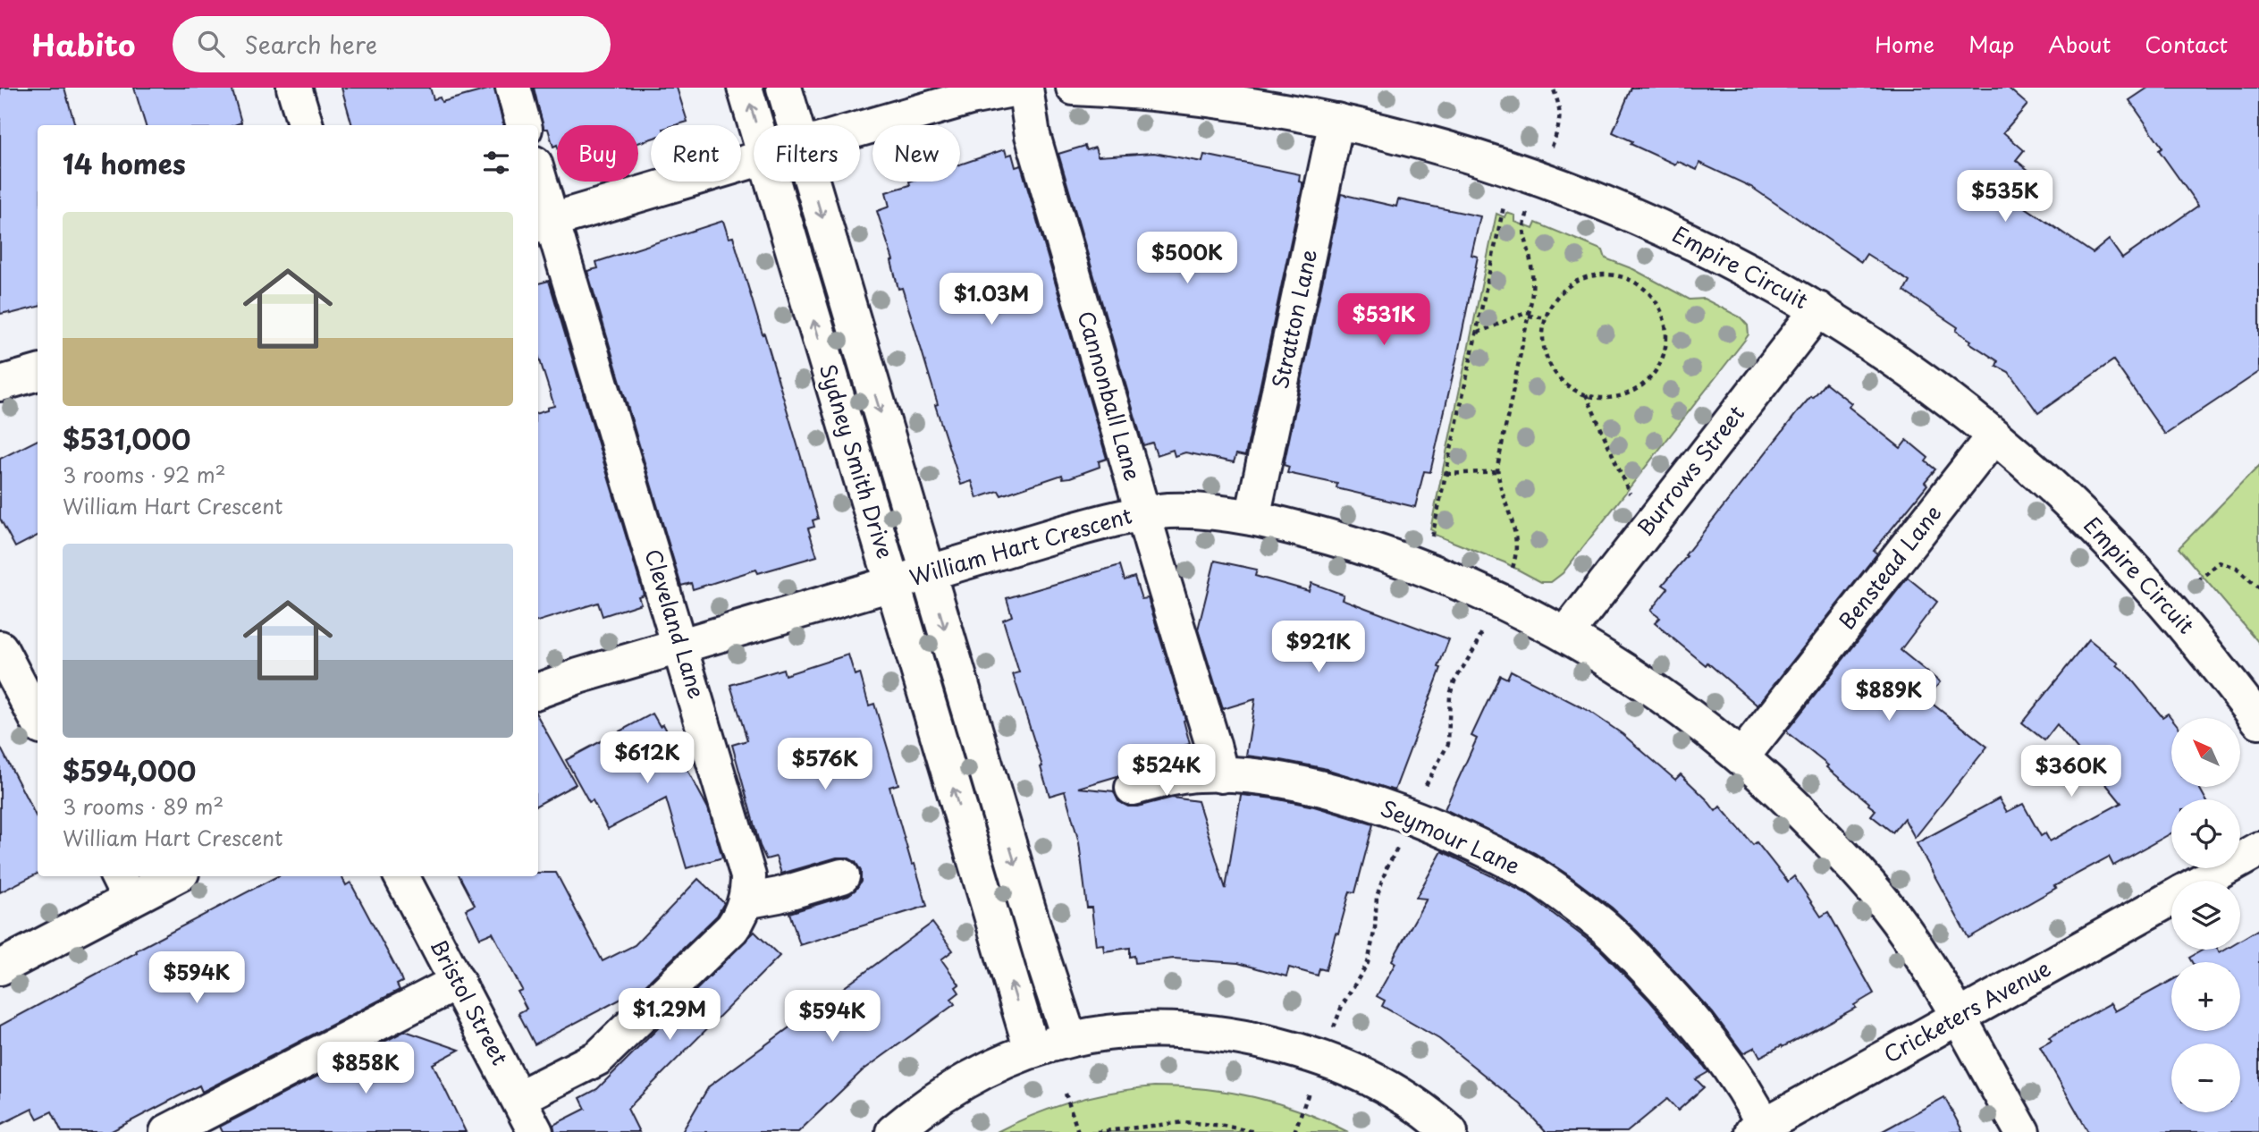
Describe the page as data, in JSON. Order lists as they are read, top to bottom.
{
  "streets": {
    "street": [
      "Empire Circuit",
      "Stratton Lane",
      "Cannonball Lane",
      "Sydney Smith Drive",
      "Burrows Street",
      "William Hart Crescent",
      "Benstead Lane",
      "Cleveland Lane",
      "Seymour Lane",
      "Bristol Street",
      "Cricketers Avenue"
    ]
  },
  "crossings": [
    ["Empire Circuit", "Stratton Lane"],
    ["Empire Circuit", "Burrows Street"],
    ["Empire Circuit", "Benstead Lane"],
    ["Stratton Lane", "William Hart Crescent"],
    ["Cannonball Lane", "William Hart Crescent"],
    ["Cannonball Lane", "Seymour Lane"],
    ["Sydney Smith Drive", "William Hart Crescent"],
    ["Burrows Street", "William Hart Crescent"],
    ["William Hart Crescent", "Benstead Lane"],
    ["William Hart Crescent", "Cleveland Lane"],
    ["William Hart Crescent", "Cricketers Avenue"],
    ["Cleveland Lane", "Bristol Street"],
    ["Seymour Lane", "Cricketers Avenue"]
  ],
  "north": "top left",
  "page": {
    "header": "Habito",
    "search": "Search here",
    "nav": [
      "Home",
      "Map",
      "About",
      "Contact"
    ],
    "chip": [
      "Buy",
      "Rent",
      "Filters",
      "New"
    ],
    "heading": "14 homes",
    "price": [
      "$535K",
      "$500K",
      "$1.03M",
      "$531K",
      "$921K",
      "$889K",
      "$612K",
      "$576K",
      "$524K",
      "$360K",
      "$594K",
      "$1.29M",
      "$594K",
      "$858K"
    ],
    "list": [
      {
        "name": "$531,000",
        "note": "3 rooms · 92 m² · William Hart Crescent"
      },
      {
        "name": "$594,000",
        "note": "3 rooms · 89 m² · William Hart Crescent"
      }
    ],
    "map_buttons": ["+", "−"]
  }
}
